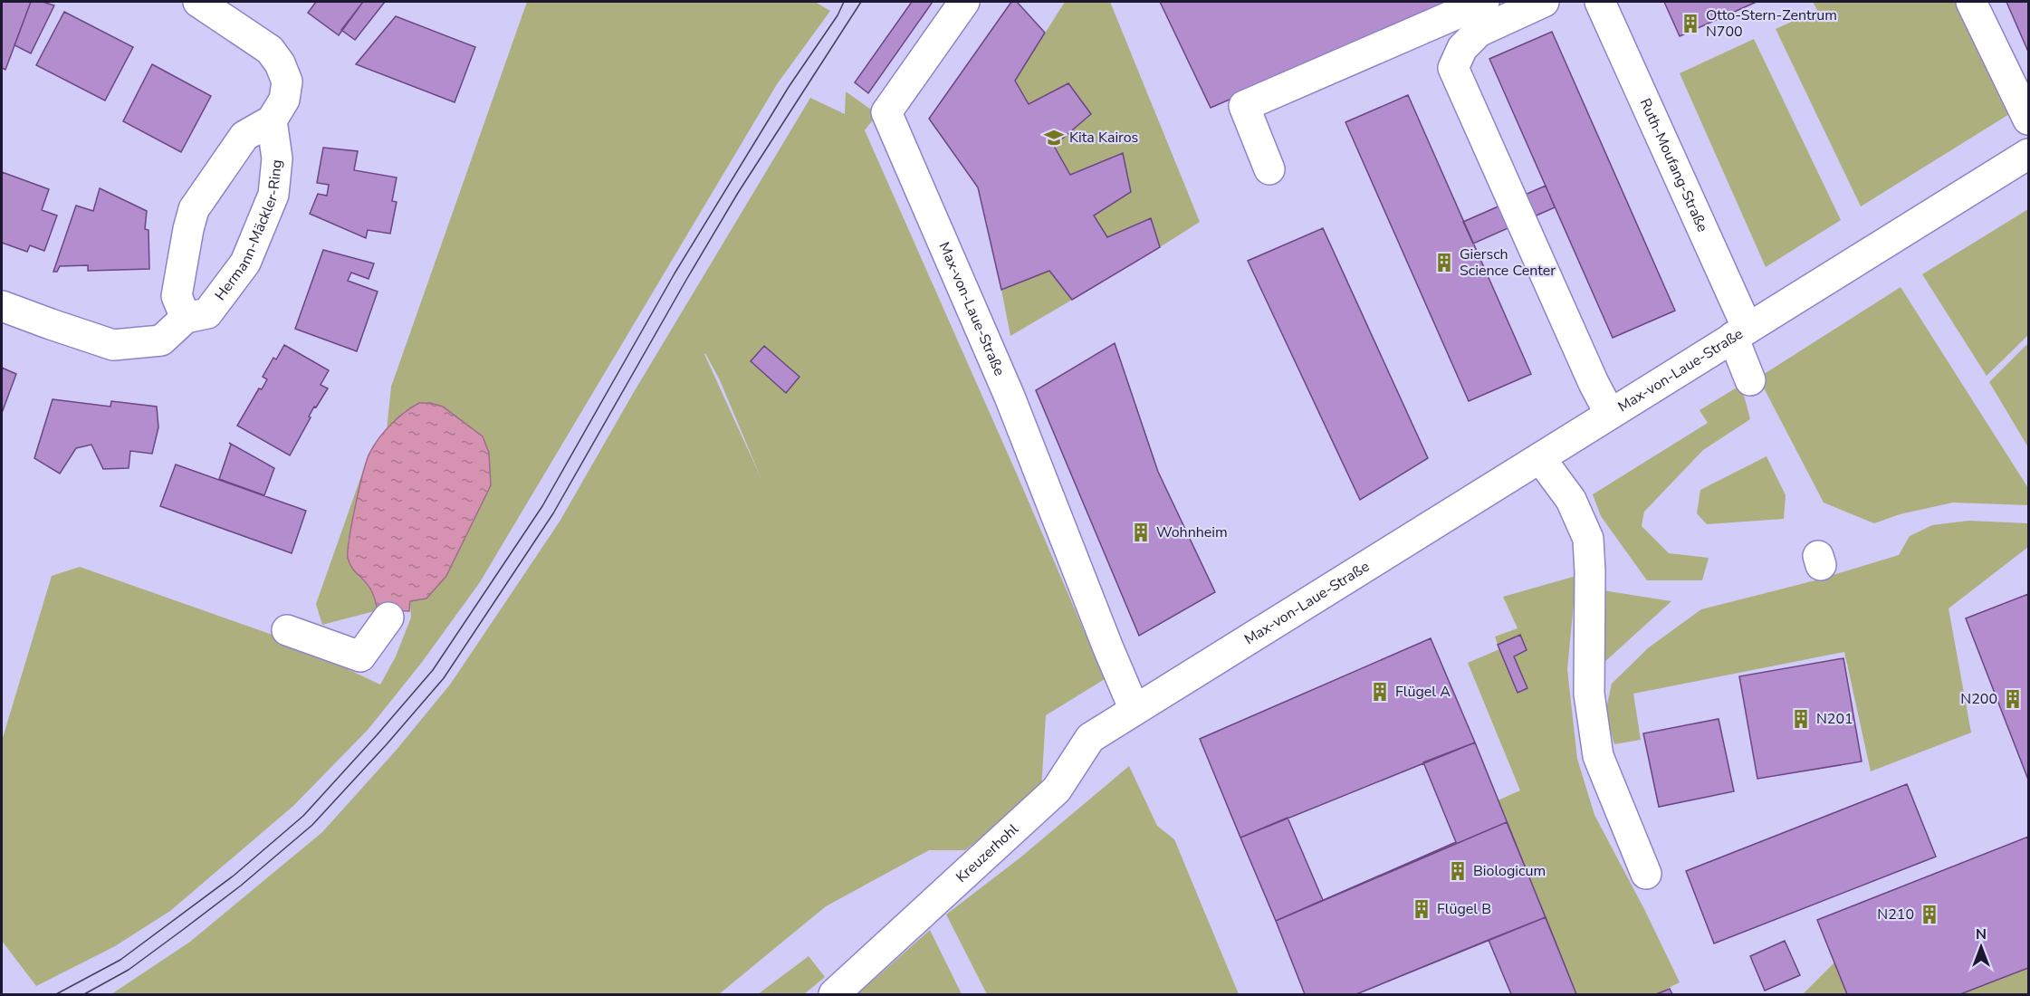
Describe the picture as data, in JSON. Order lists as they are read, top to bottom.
{
  "streets": {
    "street": [
      "Ruth-Moufang-Straße",
      "Hermann-Mäckler-Ring",
      "Max-von-Laue-Straße",
      "Kreuzerhohl"
    ]
  },
  "crossings": [
    ["Ruth-Moufang-Straße", "Max-von-Laue-Straße"],
    ["Max-von-Laue-Straße", "Kreuzerhohl"]
  ],
  "places": {
    "building": [
      "Otto-Stern-Zentrum N700",
      "Giersch Science Center",
      "Wohnheim",
      "Flügel A",
      "N200",
      "N201",
      "Biologicum",
      "Flügel B",
      "N210"
    ],
    "school or university": ["Kita Kairos"]
  },
  "north": "top"
}
